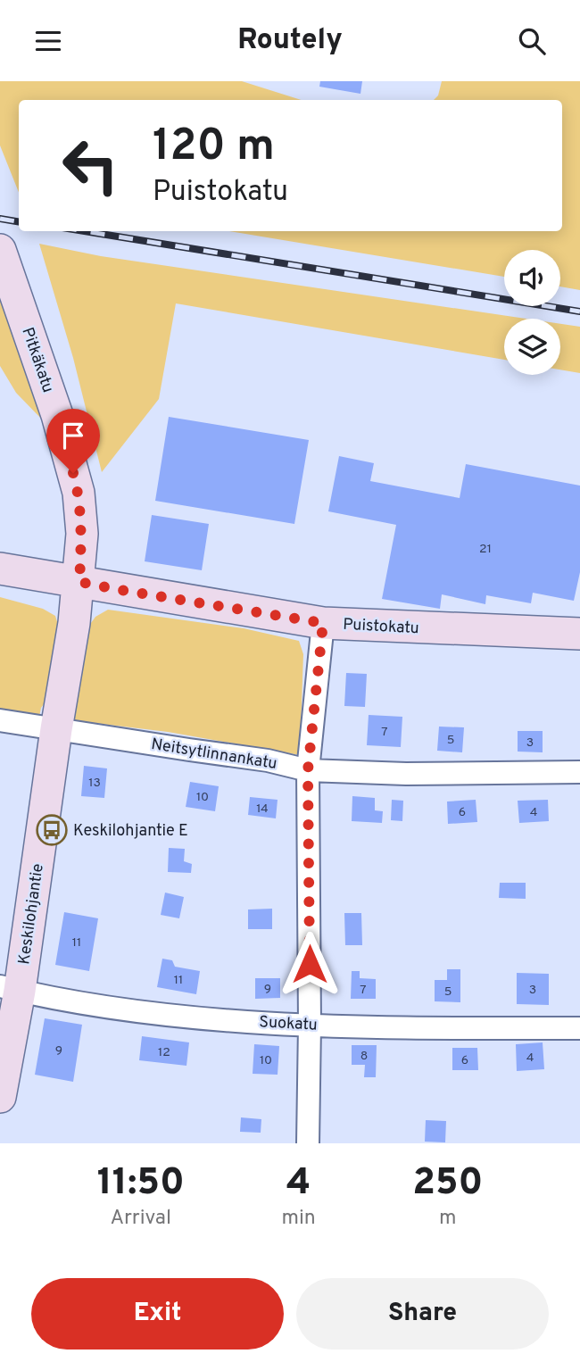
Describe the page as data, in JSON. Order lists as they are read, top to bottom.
{
  "streets": {
    "street": [
      "Pitkäkatu",
      "Puistokatu",
      "Neitsytlinnankatu",
      "Keskilohjantie",
      "Suokatu"
    ]
  },
  "crossings": [
    ["Pitkäkatu", "Puistokatu"],
    ["Pitkäkatu", "Keskilohjantie"],
    ["Puistokatu", "Keskilohjantie"],
    ["Neitsytlinnankatu", "Keskilohjantie"],
    ["Keskilohjantie", "Suokatu"]
  ],
  "places": {
    "bus stop": ["Keskilohjantie E"]
  },
  "house_numbers": [
    "21",
    "7",
    "5",
    "3",
    "13",
    "10",
    "14",
    "6",
    "4",
    "11",
    "11",
    "9",
    "7",
    "3",
    "5",
    "9",
    "12",
    "8",
    "4",
    "10",
    "6"
  ],
  "page": {
    "header": "Routely",
    "turn": ["120 m", "Puistokatu"],
    "eta": [
      "11:50",
      "Arrival",
      "4",
      "min",
      "250",
      "m"
    ],
    "buttons": ["Exit", "Share"]
  }
}
